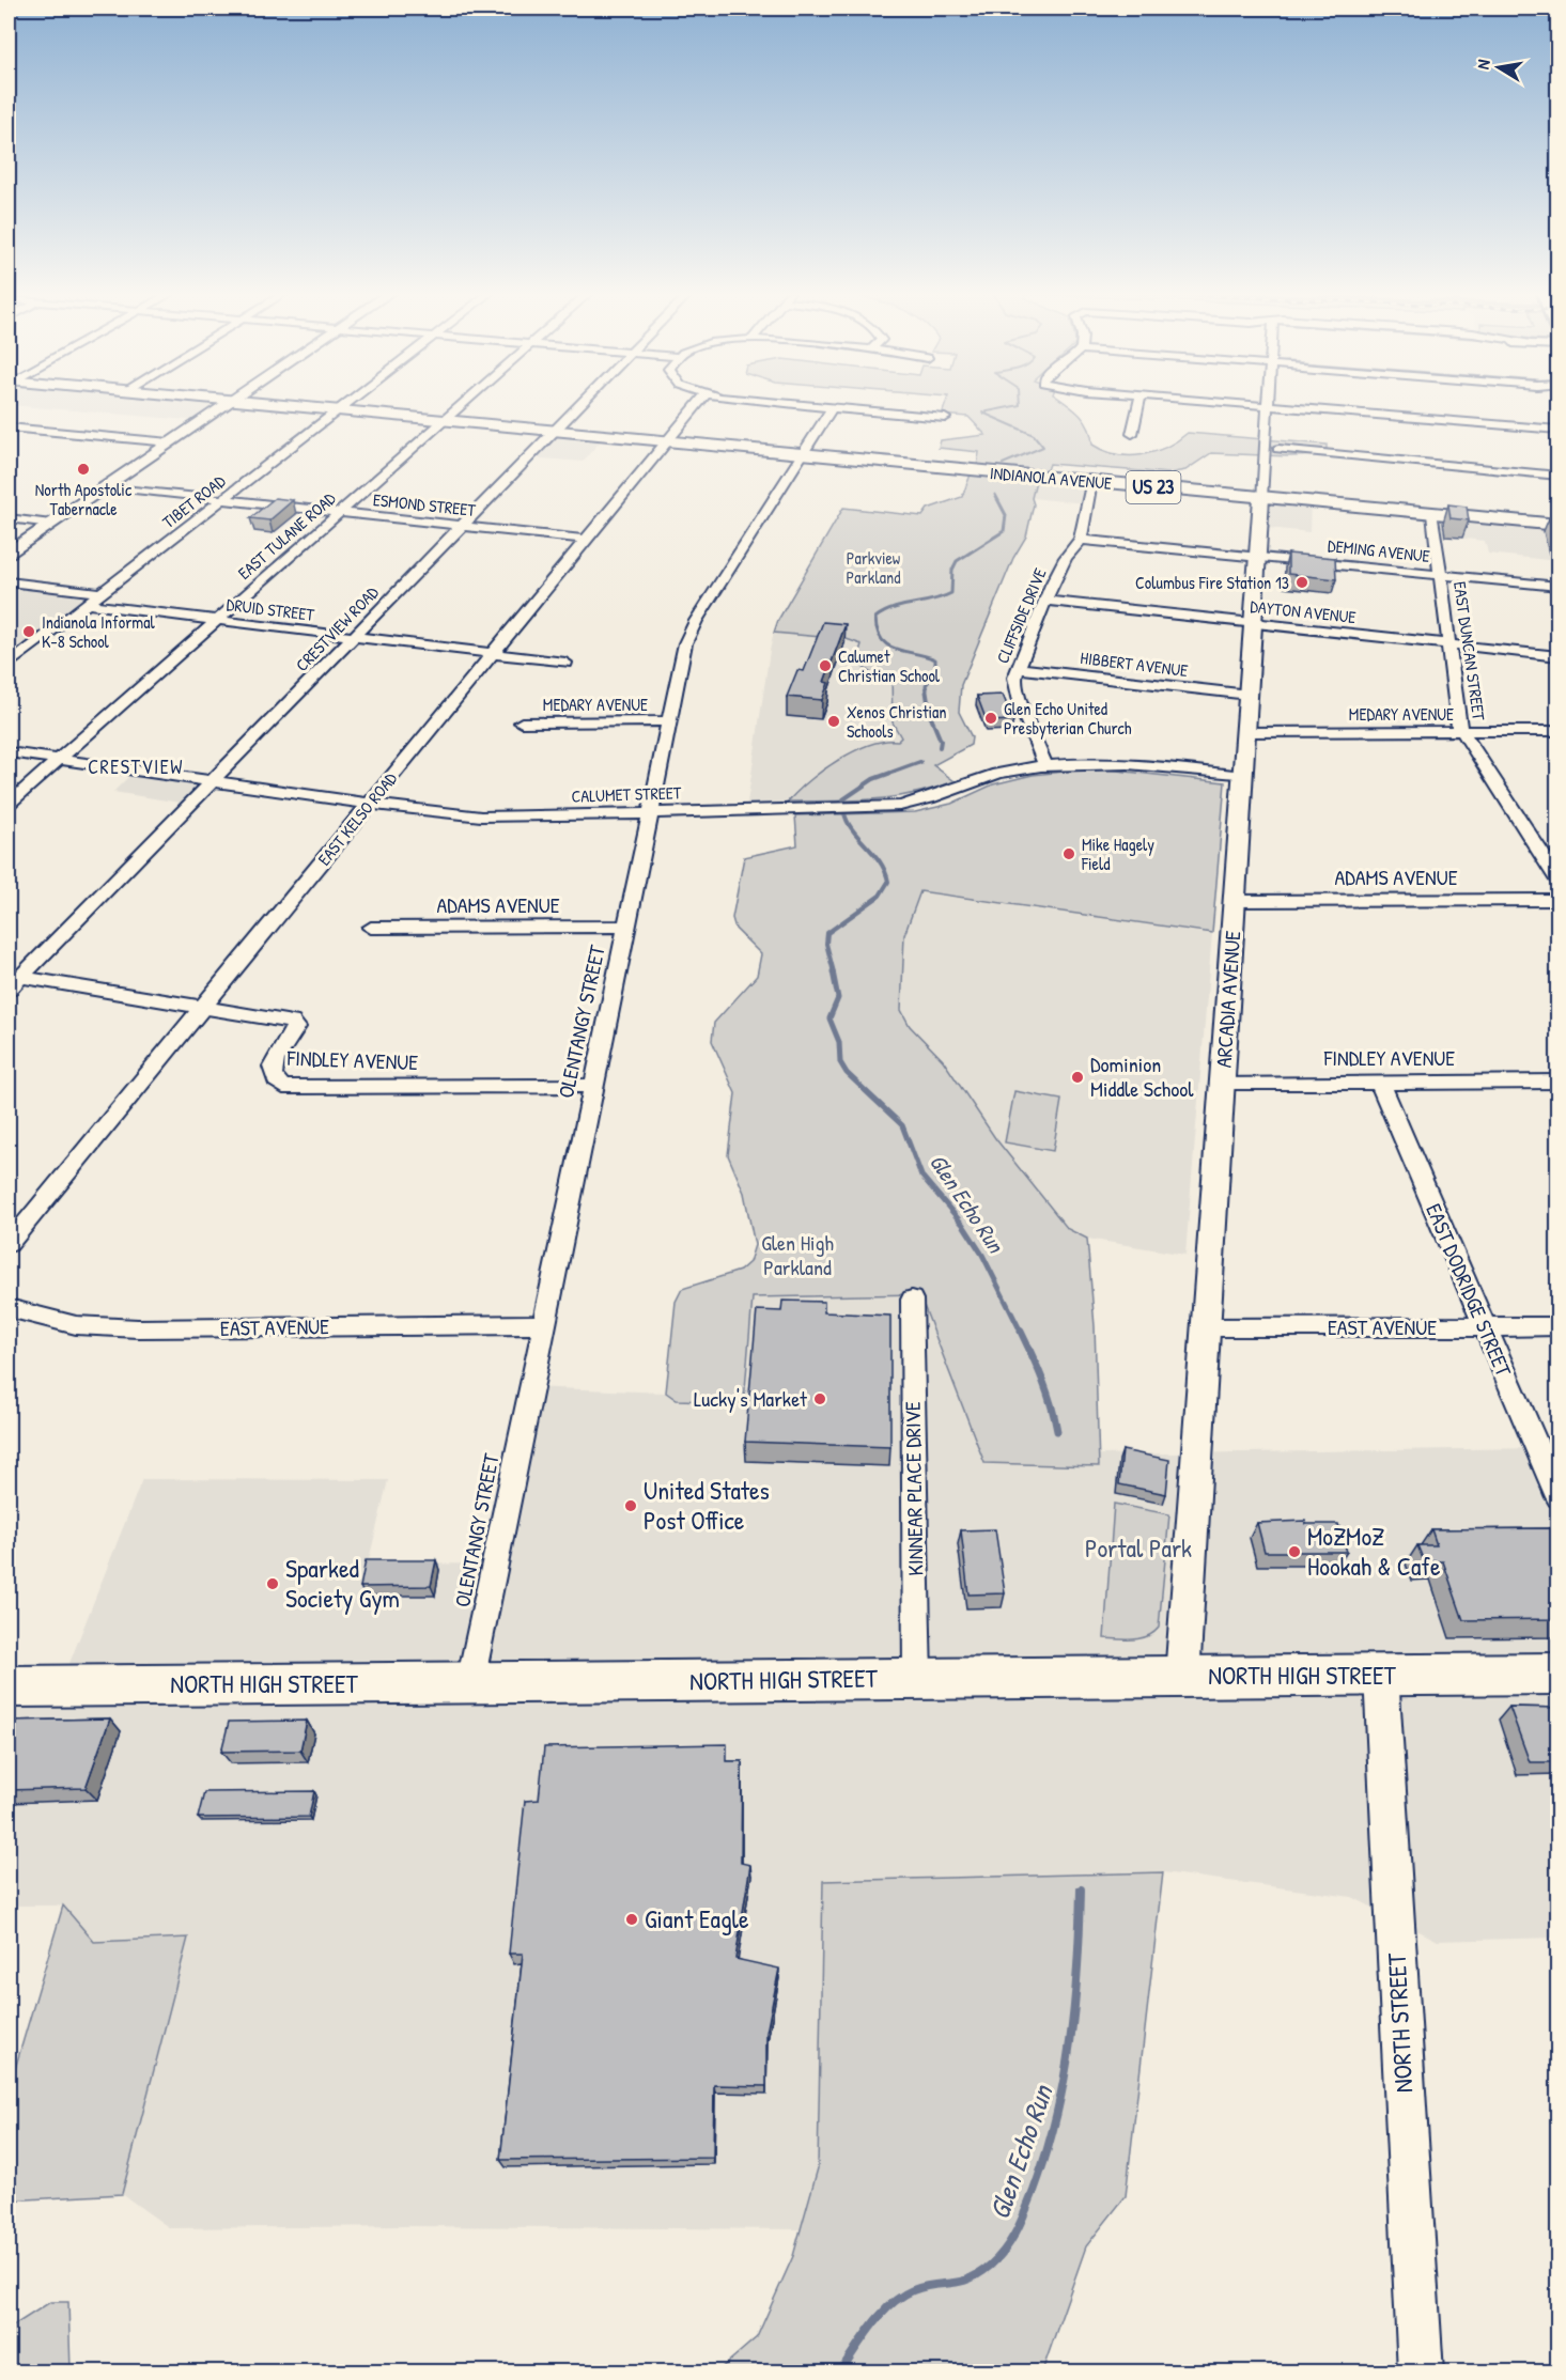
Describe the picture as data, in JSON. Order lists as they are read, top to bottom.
{
  "streets": {
    "main road": ["INDIANOLA AVENUE", "US 23", "NORTH HIGH STREET"],
    "street": [
      "TIBET ROAD",
      "ESMOND STREET",
      "EAST TULANE ROAD",
      "DEMING AVENUE",
      "DRUID STREET",
      "DAYTON AVENUE",
      "CLIFFSIDE DRIVE",
      "CRESTVIEW ROAD",
      "EAST DUNCAN STREET",
      "HIBBERT AVENUE",
      "MEDARY AVENUE",
      "CALUMET STREET",
      "EAST KELSO ROAD",
      "ADAMS AVENUE",
      "ARCADIA AVENUE",
      "OLENTANGY STREET",
      "FINDLEY AVENUE",
      "EAST DODRIDGE STREET",
      "EAST AVENUE",
      "KINNEAR PLACE DRIVE",
      "NORTH STREET"
    ]
  },
  "crossings": [
    ["INDIANOLA AVENUE", "TIBET ROAD"],
    ["INDIANOLA AVENUE", "EAST TULANE ROAD"],
    ["INDIANOLA AVENUE", "CLIFFSIDE DRIVE"],
    ["INDIANOLA AVENUE", "CRESTVIEW ROAD"],
    ["INDIANOLA AVENUE", "EAST DUNCAN STREET"],
    ["INDIANOLA AVENUE", "EAST KELSO ROAD"],
    ["INDIANOLA AVENUE", "ARCADIA AVENUE"],
    ["INDIANOLA AVENUE", "OLENTANGY STREET"],
    ["TIBET ROAD", "ESMOND STREET"],
    ["TIBET ROAD", "DRUID STREET"],
    ["ESMOND STREET", "EAST TULANE ROAD"],
    ["ESMOND STREET", "CRESTVIEW ROAD"],
    ["ESMOND STREET", "EAST KELSO ROAD"],
    ["EAST TULANE ROAD", "DRUID STREET"],
    ["EAST TULANE ROAD", "CALUMET STREET"],
    ["DEMING AVENUE", "CLIFFSIDE DRIVE"],
    ["DEMING AVENUE", "EAST DUNCAN STREET"],
    ["DEMING AVENUE", "ARCADIA AVENUE"],
    ["DRUID STREET", "CRESTVIEW ROAD"],
    ["DRUID STREET", "EAST KELSO ROAD"],
    ["DAYTON AVENUE", "CLIFFSIDE DRIVE"],
    ["DAYTON AVENUE", "EAST DUNCAN STREET"],
    ["DAYTON AVENUE", "ARCADIA AVENUE"],
    ["CLIFFSIDE DRIVE", "HIBBERT AVENUE"],
    ["CLIFFSIDE DRIVE", "CALUMET STREET"],
    ["CRESTVIEW ROAD", "CALUMET STREET"],
    ["CRESTVIEW ROAD", "FINDLEY AVENUE"],
    ["EAST DUNCAN STREET", "MEDARY AVENUE"],
    ["HIBBERT AVENUE", "ARCADIA AVENUE"],
    ["MEDARY AVENUE", "ARCADIA AVENUE"],
    ["MEDARY AVENUE", "OLENTANGY STREET"],
    ["CALUMET STREET", "EAST KELSO ROAD"],
    ["CALUMET STREET", "ARCADIA AVENUE"],
    ["CALUMET STREET", "OLENTANGY STREET"],
    ["EAST KELSO ROAD", "FINDLEY AVENUE"],
    ["ADAMS AVENUE", "ARCADIA AVENUE"],
    ["ADAMS AVENUE", "OLENTANGY STREET"],
    ["ARCADIA AVENUE", "FINDLEY AVENUE"],
    ["ARCADIA AVENUE", "EAST AVENUE"],
    ["ARCADIA AVENUE", "NORTH HIGH STREET"],
    ["OLENTANGY STREET", "FINDLEY AVENUE"],
    ["OLENTANGY STREET", "EAST AVENUE"],
    ["OLENTANGY STREET", "NORTH HIGH STREET"],
    ["FINDLEY AVENUE", "EAST DODRIDGE STREET"],
    ["EAST DODRIDGE STREET", "EAST AVENUE"],
    ["KINNEAR PLACE DRIVE", "NORTH HIGH STREET"],
    ["NORTH HIGH STREET", "NORTH STREET"]
  ],
  "districts": ["CRESTVIEW"],
  "water": ["Glen Echo Run"],
  "parks": ["Parkview Parkland", "Glen High Parkland", "Portal Park"],
  "places": [
    "North Apostolic Tabernacle",
    "Columbus Fire Station 13",
    "Indianola Informal K-8 School",
    "Calumet Christian School",
    "Glen Echo United Presbyterian Church",
    "Xenos Christian Schools",
    "Mike Hagely Field",
    "Dominion Middle School",
    "Lucky's Market",
    "United States Post Office",
    "MoZMoZ Hookah & Cafe",
    "Sparked Society Gym",
    "Giant Eagle"
  ],
  "north": "left"
}
